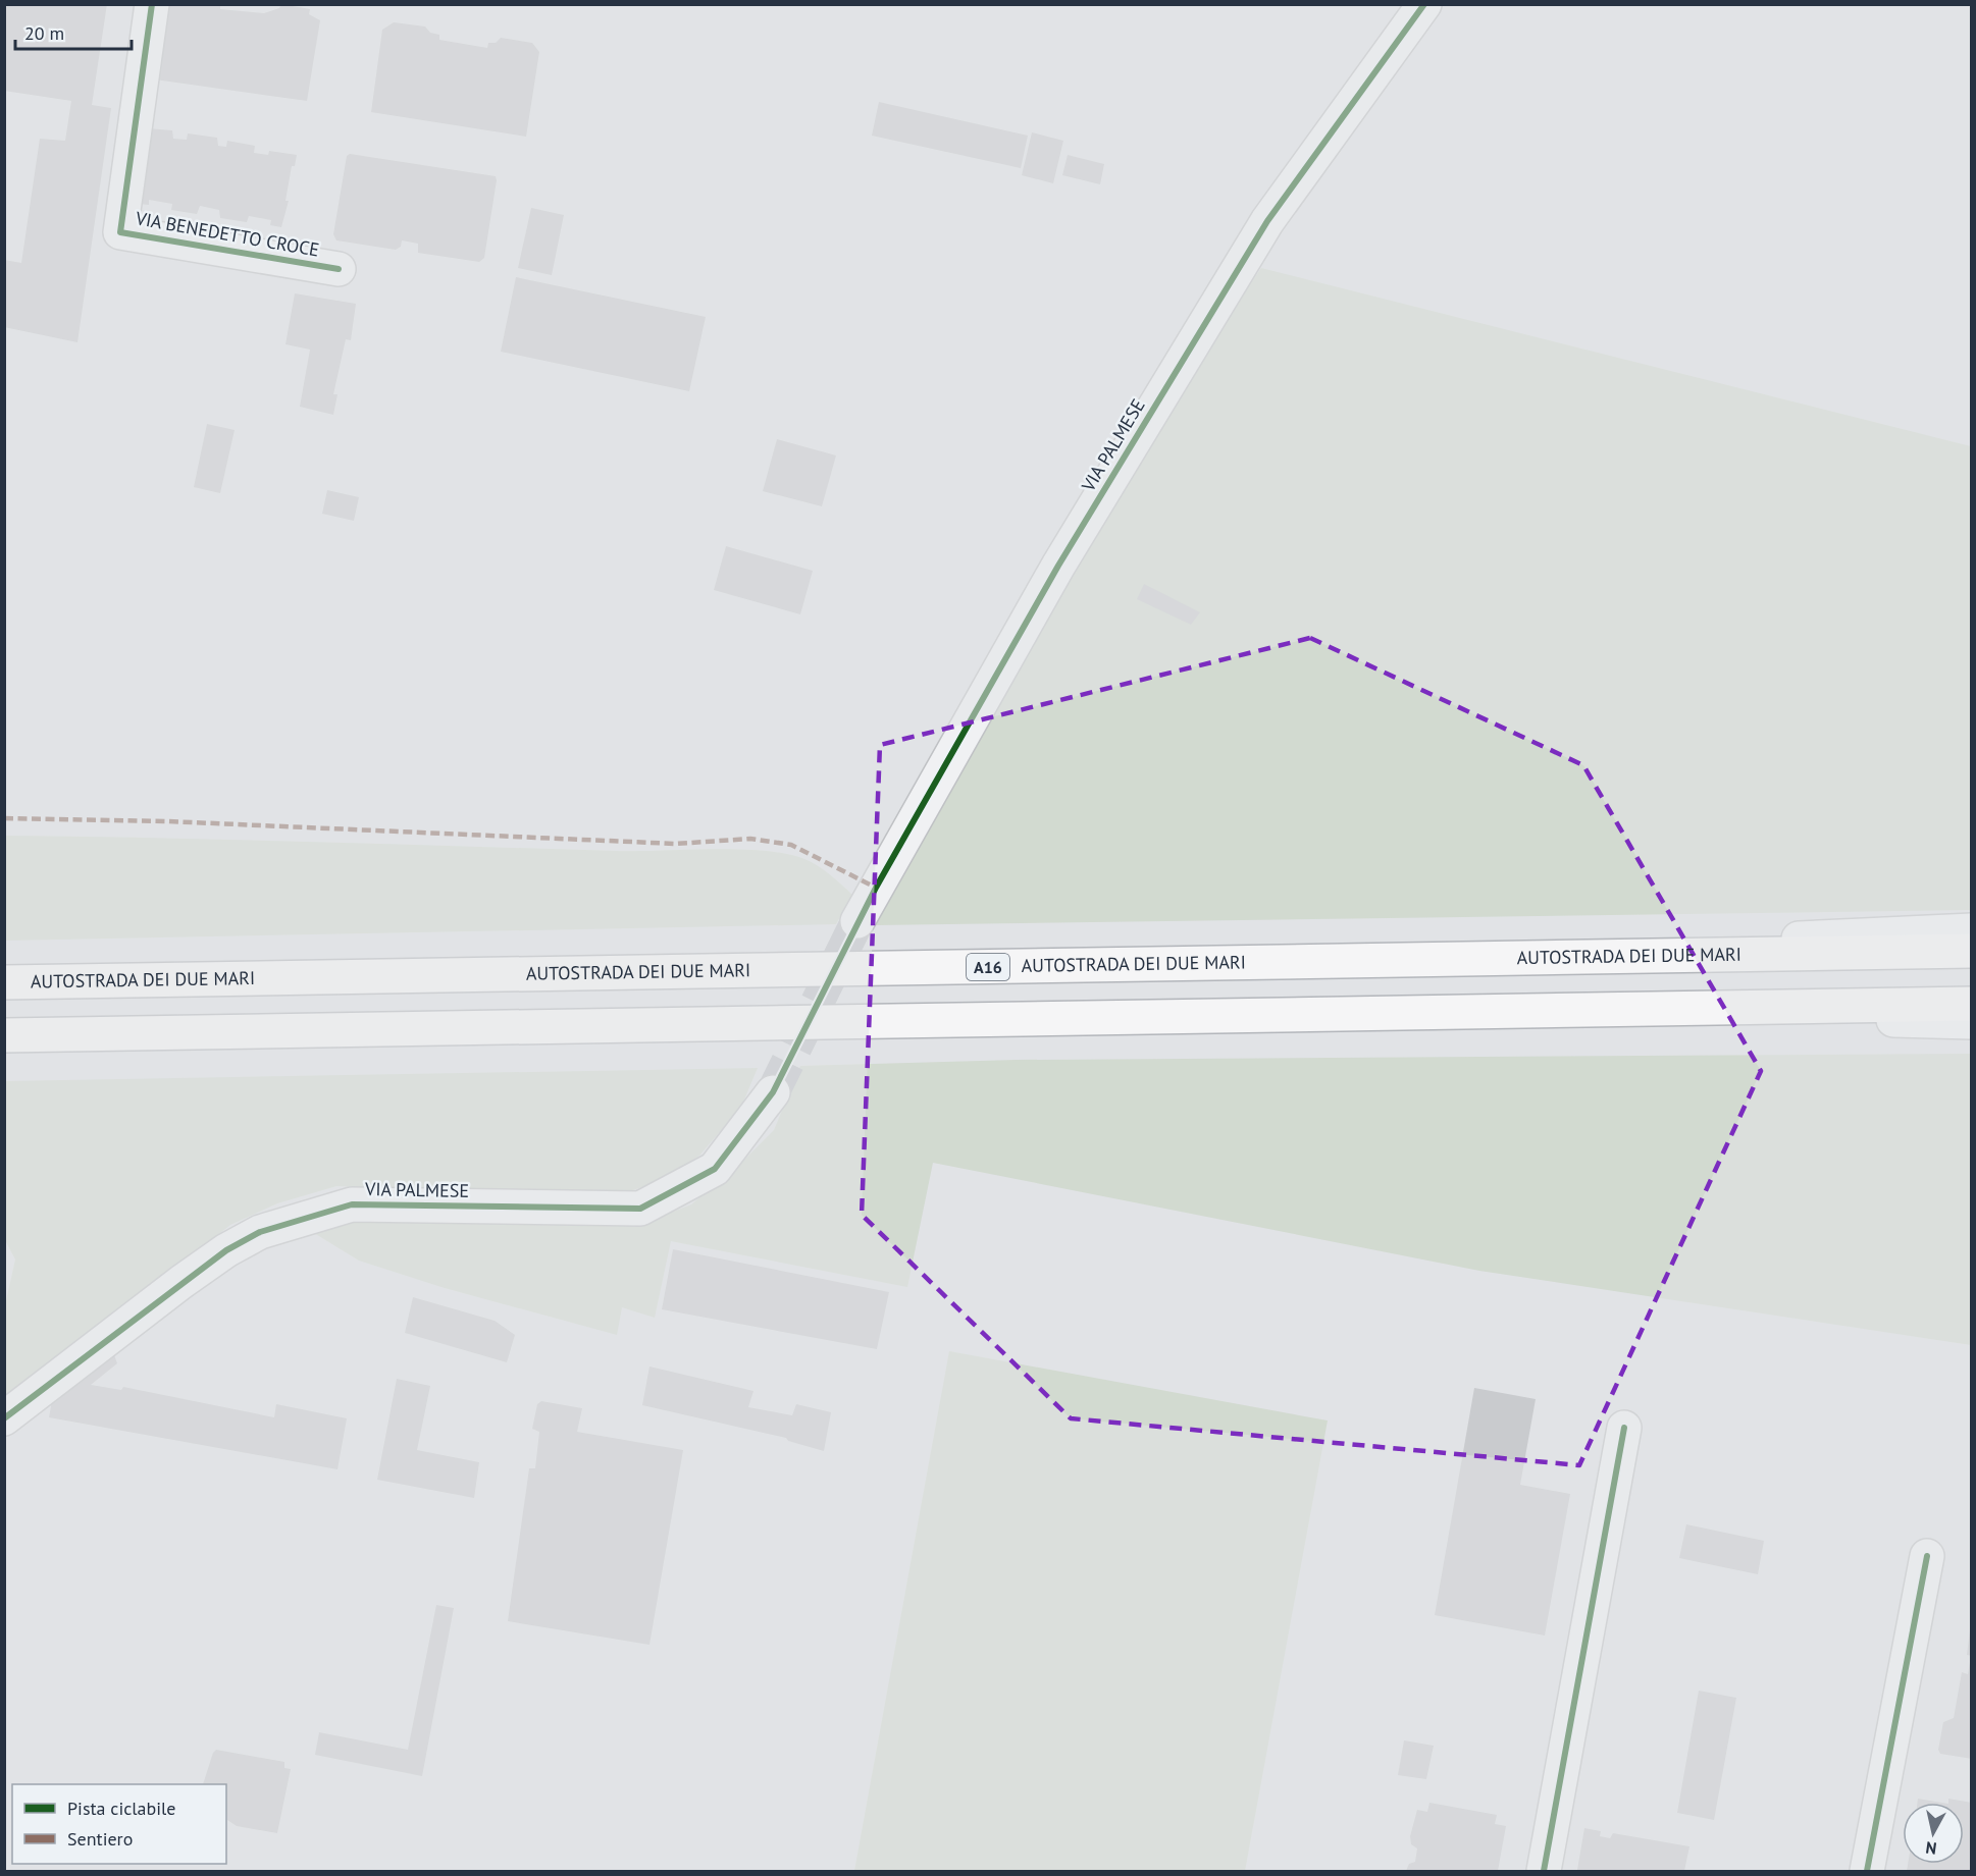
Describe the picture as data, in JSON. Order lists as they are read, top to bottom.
{
  "streets": {
    "highway": ["AUTOSTRADA DEI DUE MARI", "A16"],
    "street": ["VIA BENEDETTO CROCE", "VIA PALMESE"]
  },
  "legend": ["Pista ciclabile", "Sentiero"],
  "scale_bar": "20 m",
  "north": "bottom"
}
